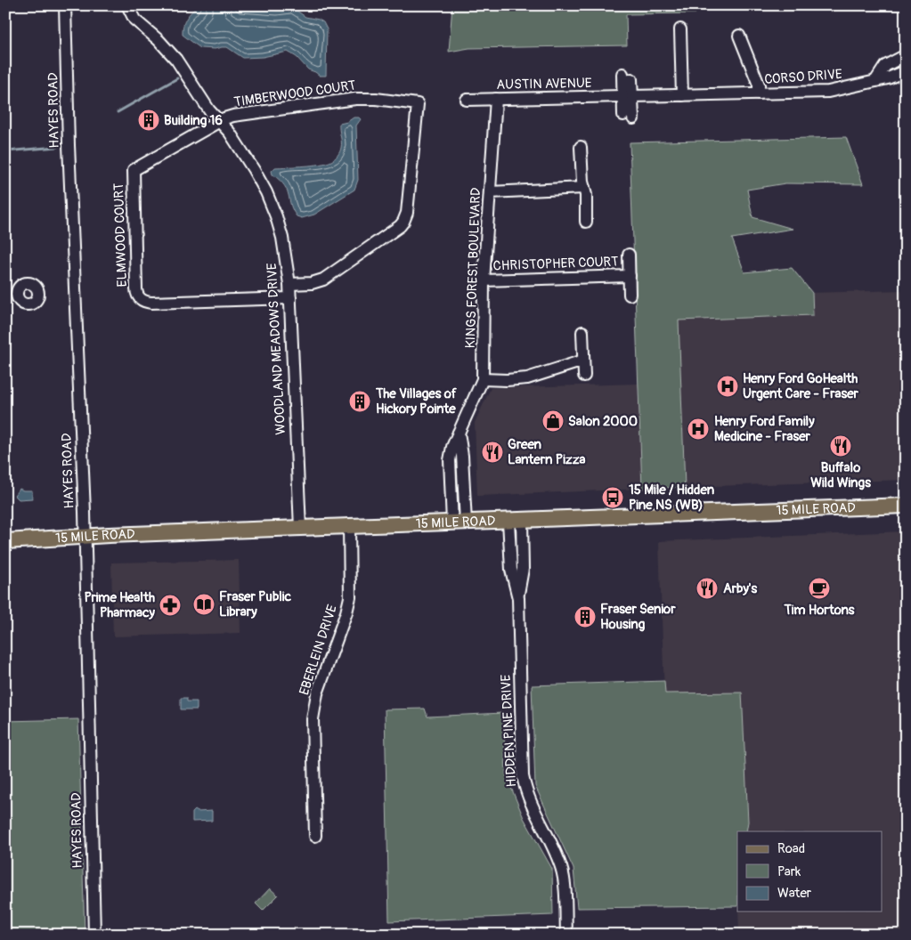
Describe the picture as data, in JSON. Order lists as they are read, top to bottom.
{
  "streets": {
    "main road": ["15 MILE ROAD"],
    "street": [
      "CORSO DRIVE",
      "AUSTIN AVENUE",
      "TIMBERWOOD COURT",
      "HAYES ROAD",
      "ELMWOOD COURT",
      "CHRISTOPHER COURT",
      "KINGS FOREST BOULEVARD",
      "WOODLAND MEADOWS DRIVE",
      "EBERLEIN DRIVE",
      "HIDDEN PINE DRIVE"
    ]
  },
  "crossings": [
    ["CORSO DRIVE", "AUSTIN AVENUE"],
    ["AUSTIN AVENUE", "KINGS FOREST BOULEVARD"],
    ["TIMBERWOOD COURT", "ELMWOOD COURT"],
    ["TIMBERWOOD COURT", "WOODLAND MEADOWS DRIVE"],
    ["HAYES ROAD", "15 MILE ROAD"],
    ["ELMWOOD COURT", "WOODLAND MEADOWS DRIVE"],
    ["CHRISTOPHER COURT", "KINGS FOREST BOULEVARD"],
    ["KINGS FOREST BOULEVARD", "15 MILE ROAD"],
    ["WOODLAND MEADOWS DRIVE", "15 MILE ROAD"],
    ["15 MILE ROAD", "EBERLEIN DRIVE"],
    ["15 MILE ROAD", "HIDDEN PINE DRIVE"]
  ],
  "places": {
    "building": ["Building 16", "The Villages of Hickory Pointe", "Fraser Senior Housing"],
    "hospital": ["Henry Ford GoHealth Urgent Care - Fraser", "Henry Ford Family Medicine - Fraser"],
    "shop": ["Salon 2000"],
    "restaurant": ["Buffalo Wild Wings", "Green Lantern Pizza", "Arby's"],
    "bus stop": ["15 Mile / Hidden Pine NS (WB)"],
    "cafe": ["Tim Hortons"],
    "library": ["Fraser Public Library"],
    "pharmacy": ["Prime Health Pharmacy"]
  },
  "legend": ["Road", "Park", "Water"]
}
